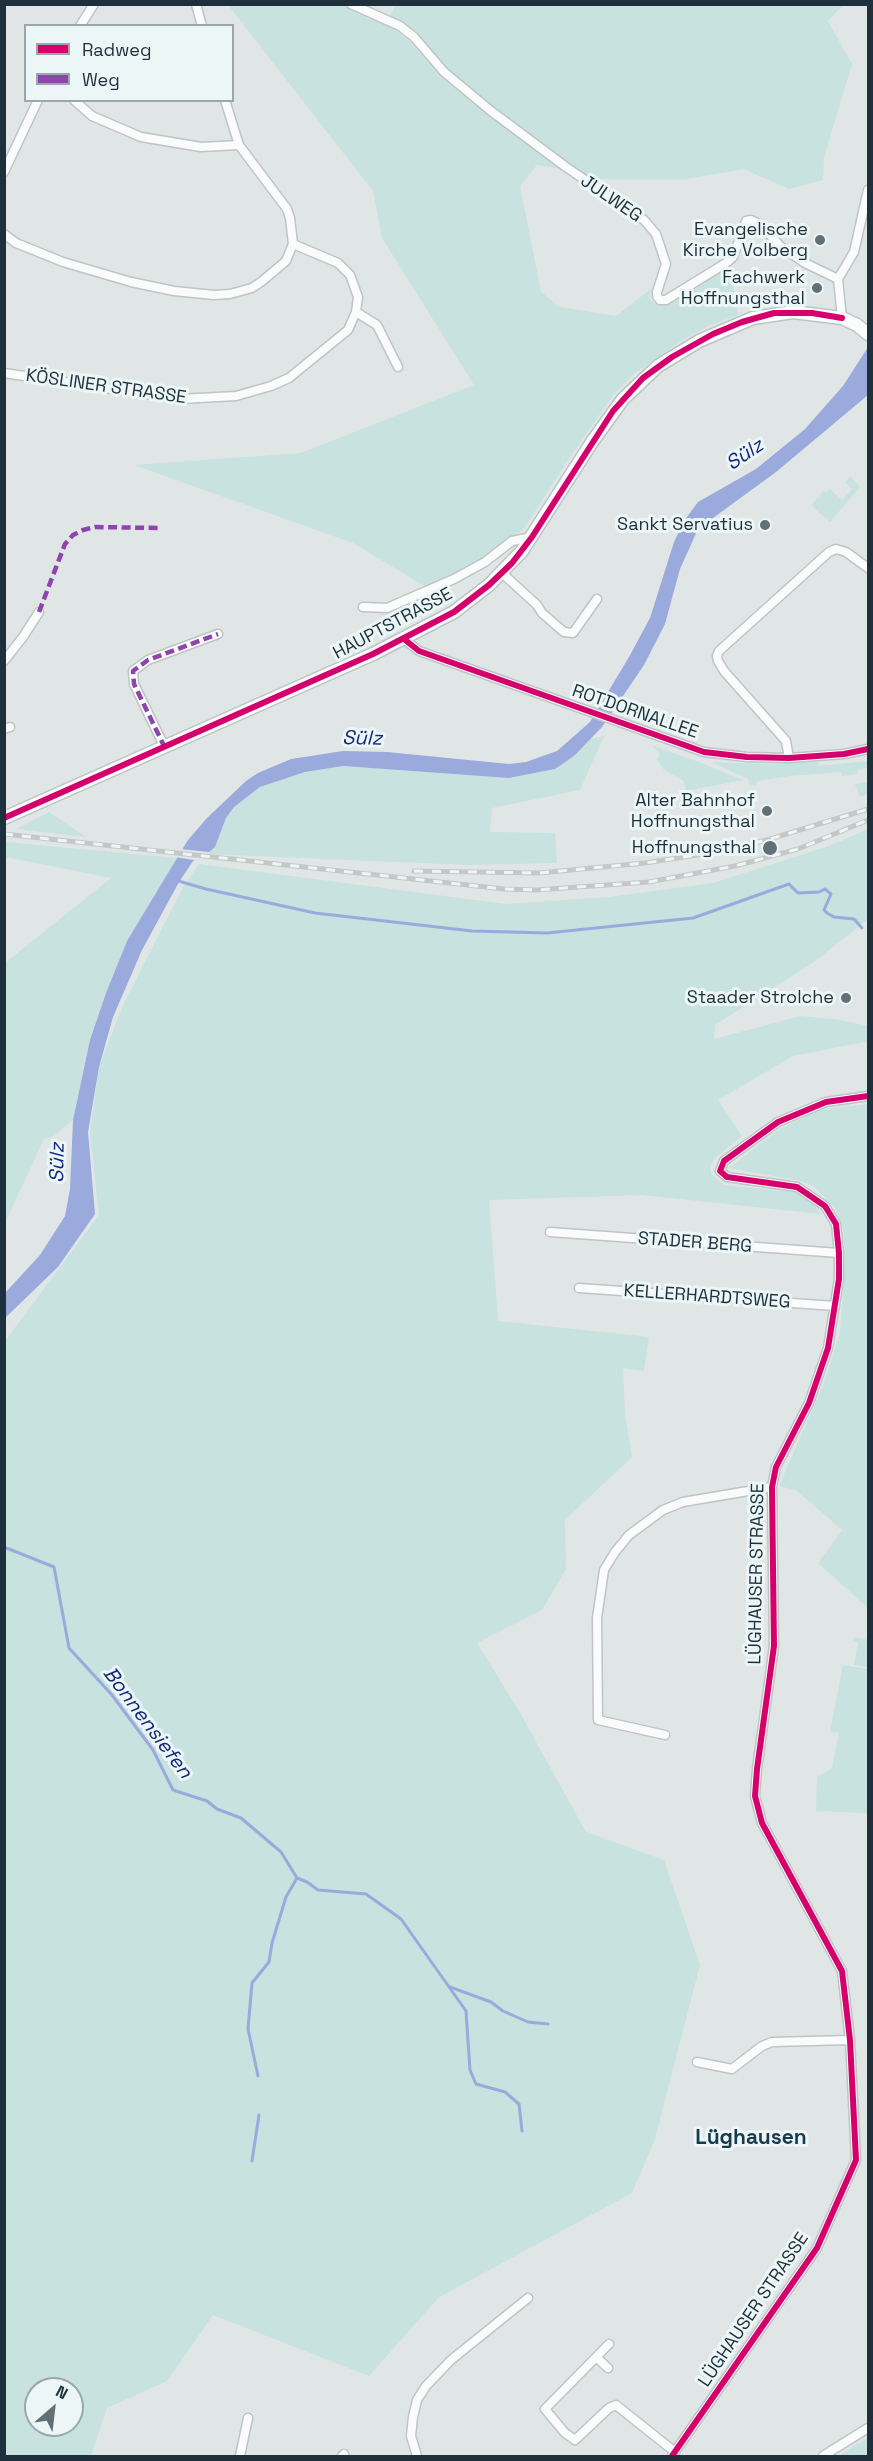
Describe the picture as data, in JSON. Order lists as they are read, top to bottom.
{
  "streets": {
    "main road": ["HAUPTSTRASSE"],
    "street": [
      "JULWEG",
      "KÖSLINER STRASSE",
      "ROTDORNALLEE",
      "STADER BERG",
      "KELLERHARDTSWEG",
      "LÜGHAUSER STRASSE"
    ]
  },
  "crossings": [
    ["HAUPTSTRASSE", "ROTDORNALLEE"],
    ["STADER BERG", "LÜGHAUSER STRASSE"],
    ["KELLERHARDTSWEG", "LÜGHAUSER STRASSE"]
  ],
  "districts": ["Lüghausen"],
  "water": ["Sülz", "Bonnensiefen"],
  "places": [
    "Evangelische Kirche Volberg",
    "Fachwerk Hoffnungsthal",
    "Sankt Servatius",
    "Alter Bahnhof Hoffnungsthal",
    "Hoffnungsthal",
    "Staader Strolche"
  ],
  "legend": ["Radweg", "Weg"],
  "north": "top right"
}
